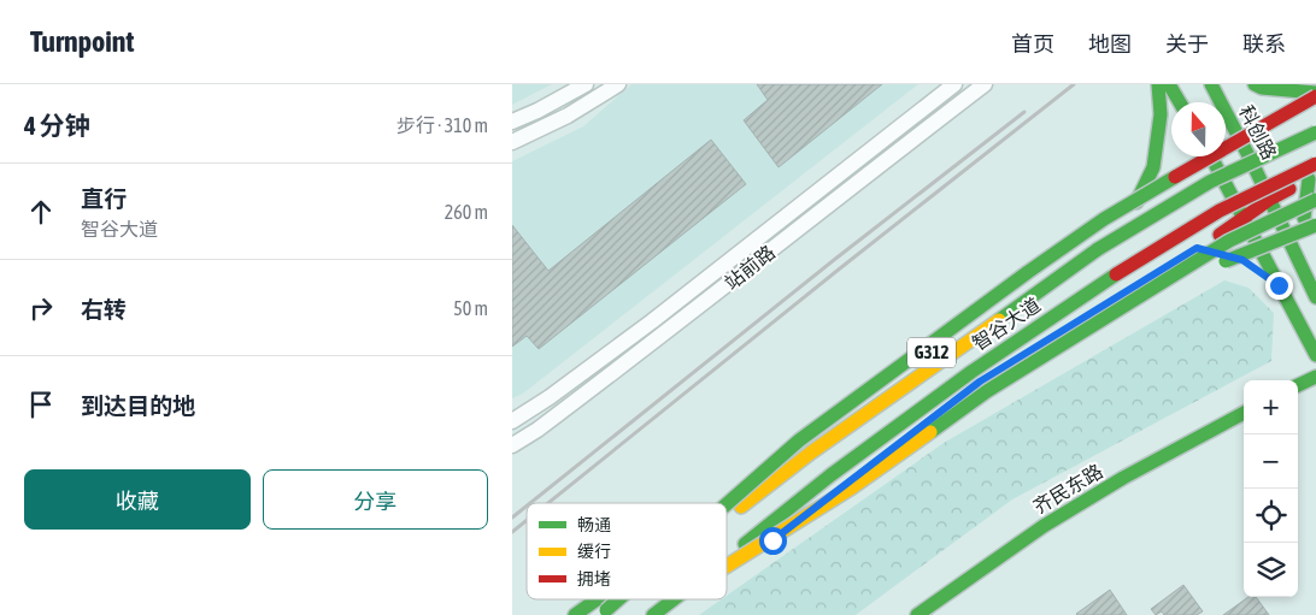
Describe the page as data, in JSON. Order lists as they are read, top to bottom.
{
  "streets": {
    "main road": [
      "科创路",
      "智谷大道",
      "G312",
      "齐民东路"
    ],
    "street": ["站前路"]
  },
  "crossings": [
    ["科创路", "智谷大道"]
  ],
  "legend": ["畅通", "缓行", "拥堵"],
  "north": "top",
  "page": {
    "header": "Turnpoint",
    "nav": [
      "首页",
      "地图",
      "关于",
      "联系"
    ],
    "heading": ["4 分钟", "步行 · 310 m"],
    "list": [
      ["直行", "智谷大道", "260 m"],
      ["右转", "50 m"],
      "到达目的地"
    ],
    "map_buttons": ["+", "−"],
    "buttons": ["收藏", "分享"]
  }
}
